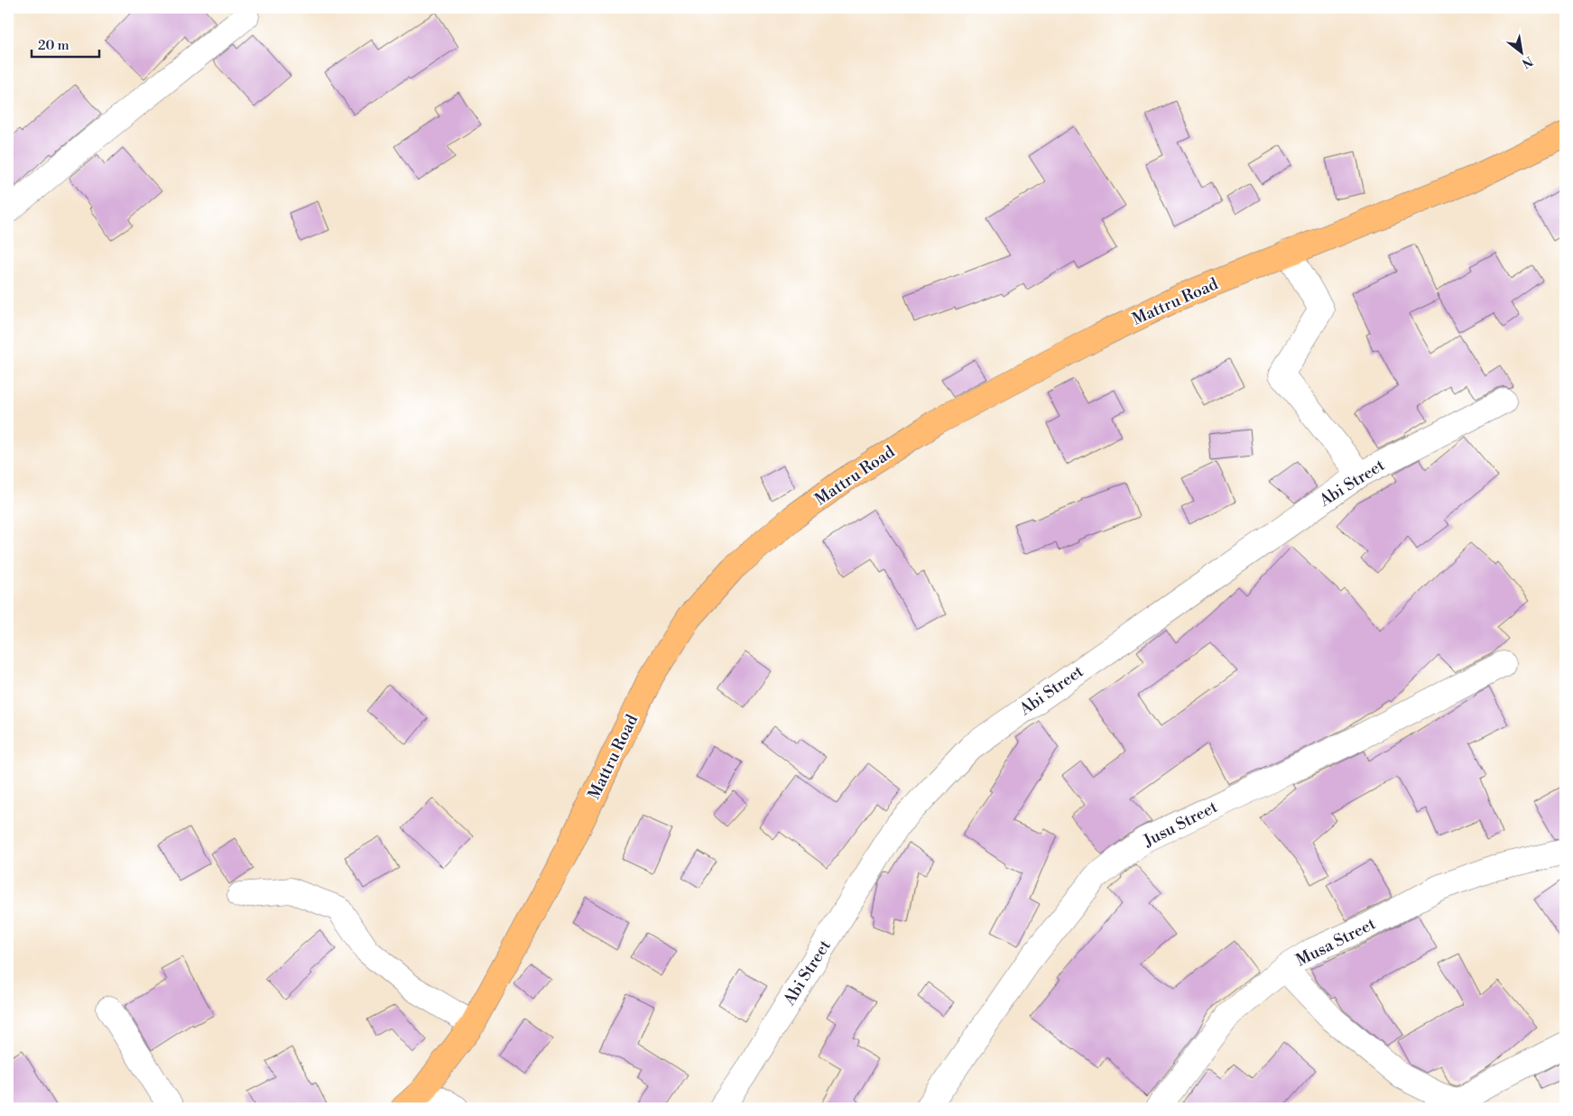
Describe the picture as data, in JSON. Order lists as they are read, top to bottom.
{
  "streets": {
    "main road": ["Mattru Road"],
    "street": ["Abi Street", "Jusu Street", "Musa Street"]
  },
  "scale_bar": "20 m",
  "north": "bottom right"
}
